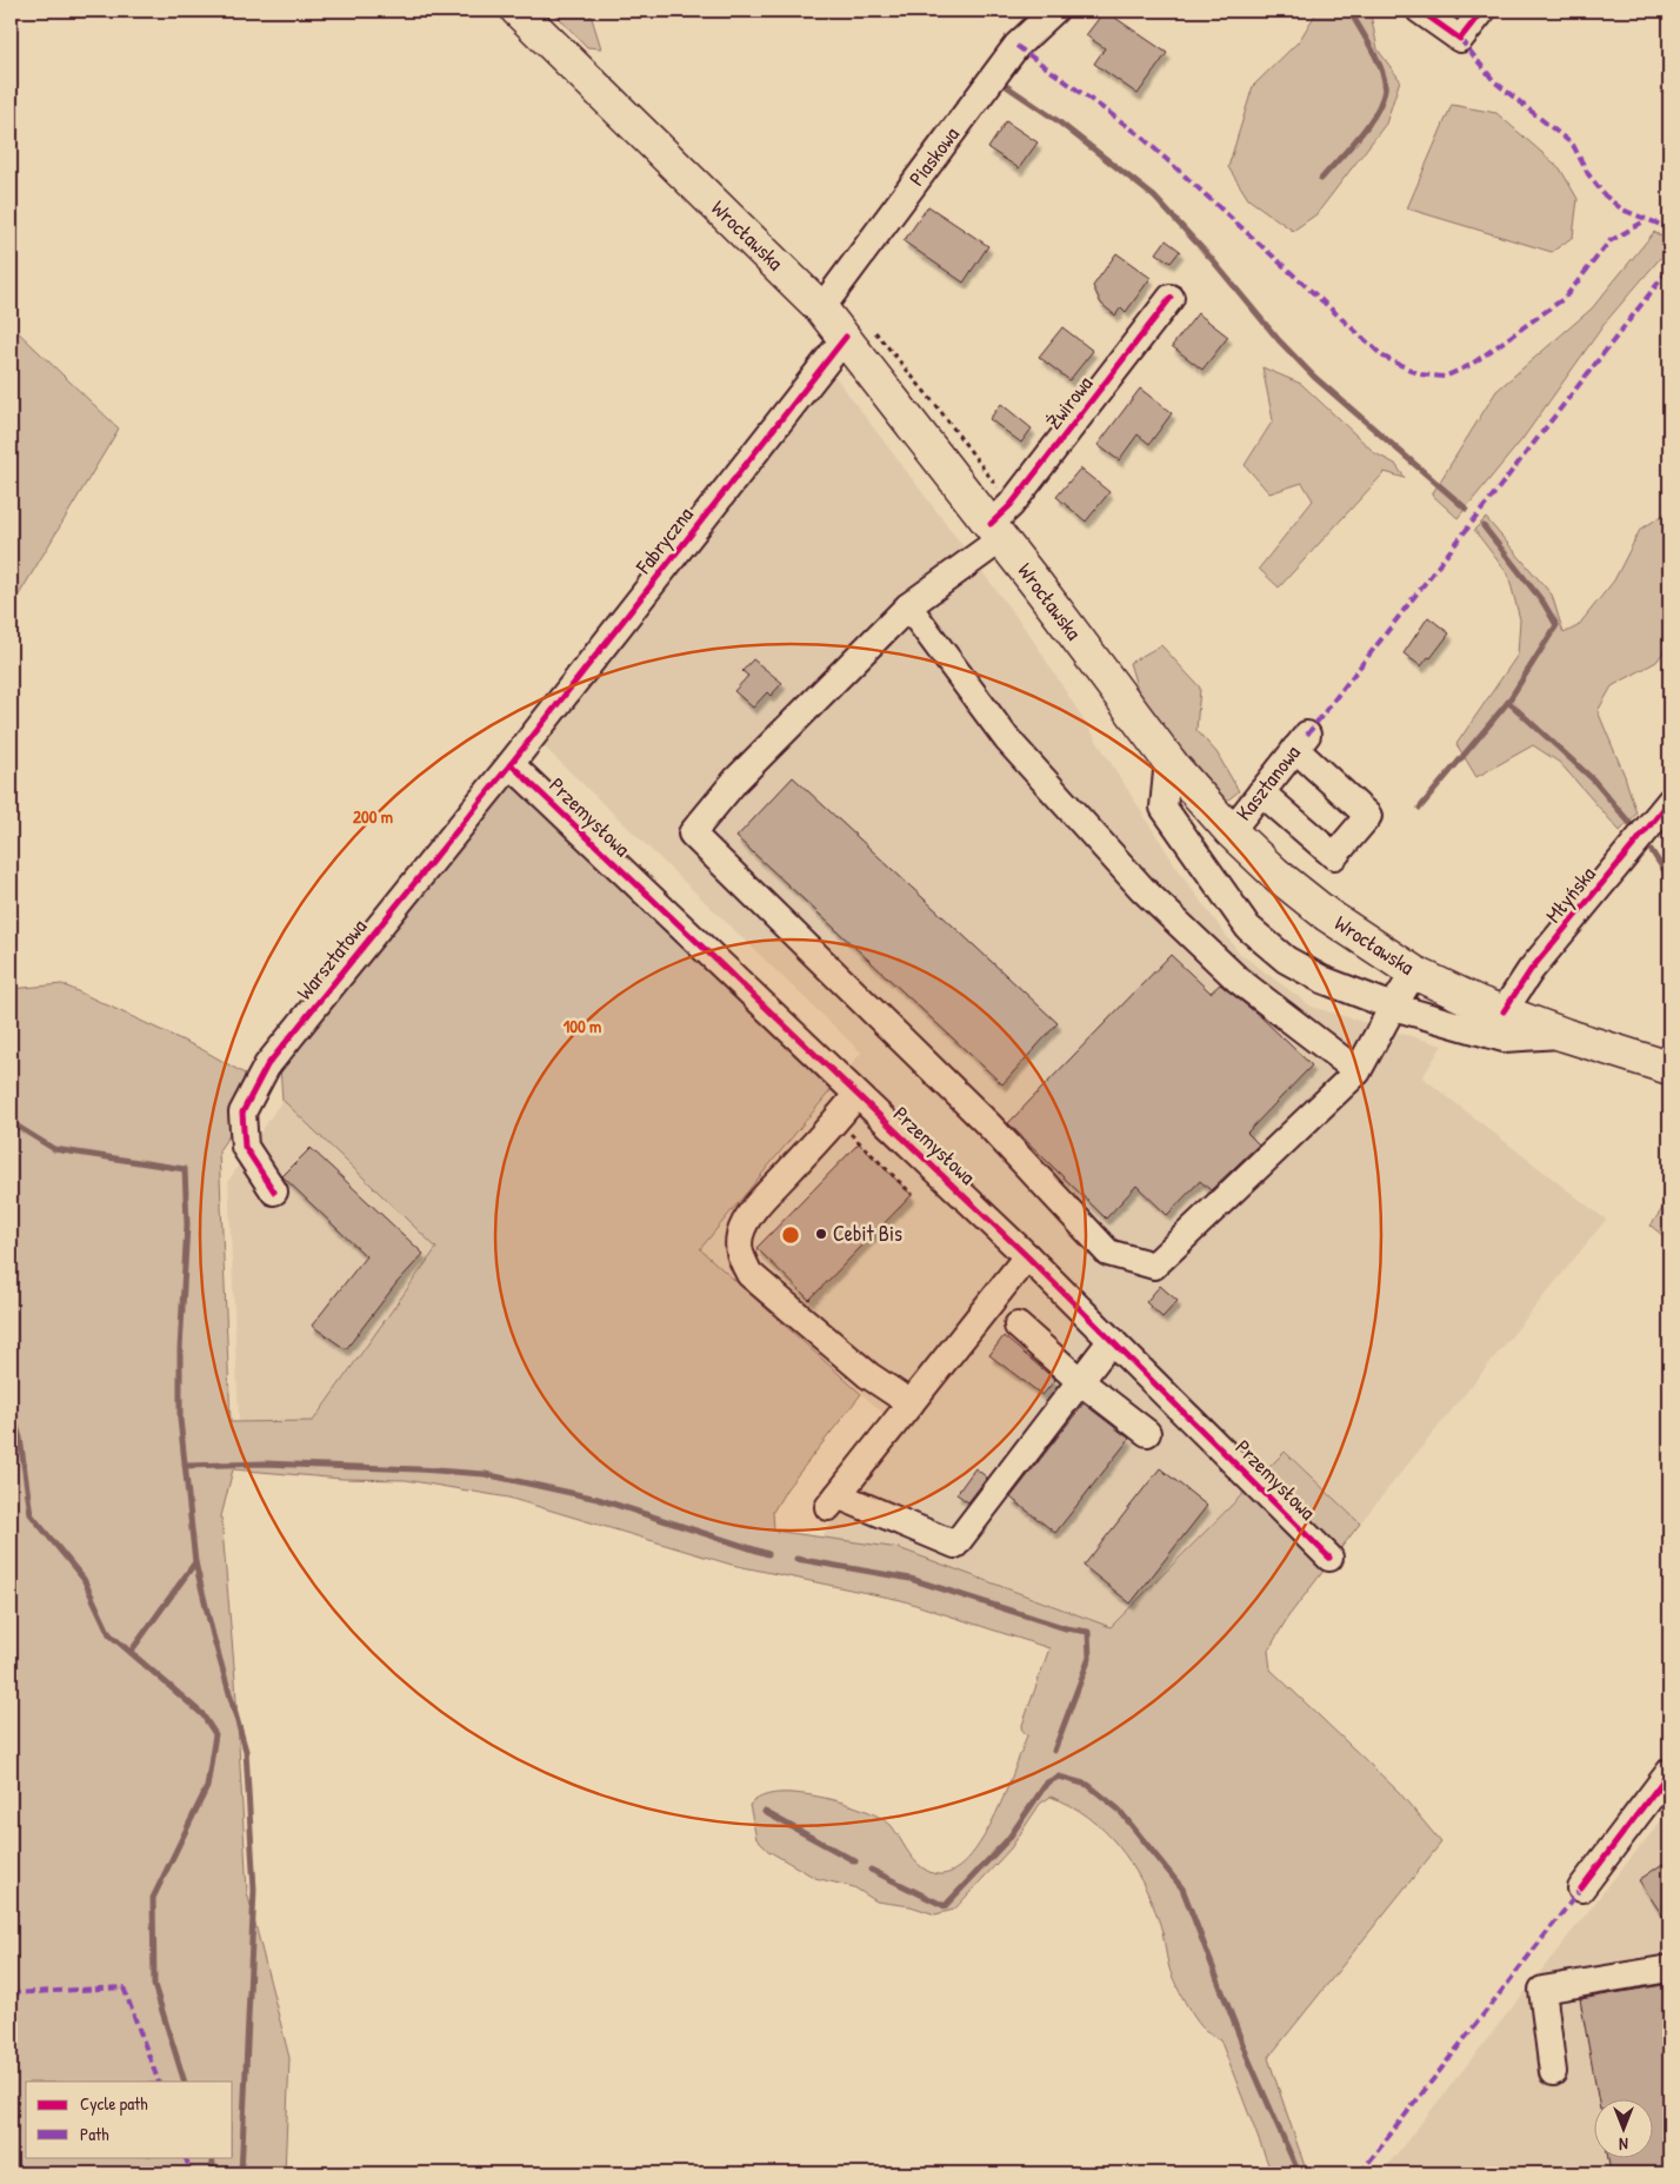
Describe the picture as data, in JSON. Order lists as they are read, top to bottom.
{
  "streets": {
    "main road": ["Wrocławska"],
    "street": [
      "Piaskowa",
      "Żwirowa",
      "Fabryczna",
      "Kasztanowa",
      "Przemysłowa",
      "Młyńska",
      "Warsztatowa"
    ]
  },
  "crossings": [
    ["Piaskowa", "Wrocławska"],
    ["Wrocławska", "Żwirowa"],
    ["Wrocławska", "Fabryczna"],
    ["Wrocławska", "Kasztanowa"],
    ["Wrocławska", "Młyńska"],
    ["Fabryczna", "Przemysłowa"],
    ["Fabryczna", "Warsztatowa"],
    ["Przemysłowa", "Warsztatowa"]
  ],
  "places": ["Cebit Bis"],
  "legend": ["Cycle path", "Path"],
  "north": "bottom",
  "rings": ["200 m", "100 m"]
}
